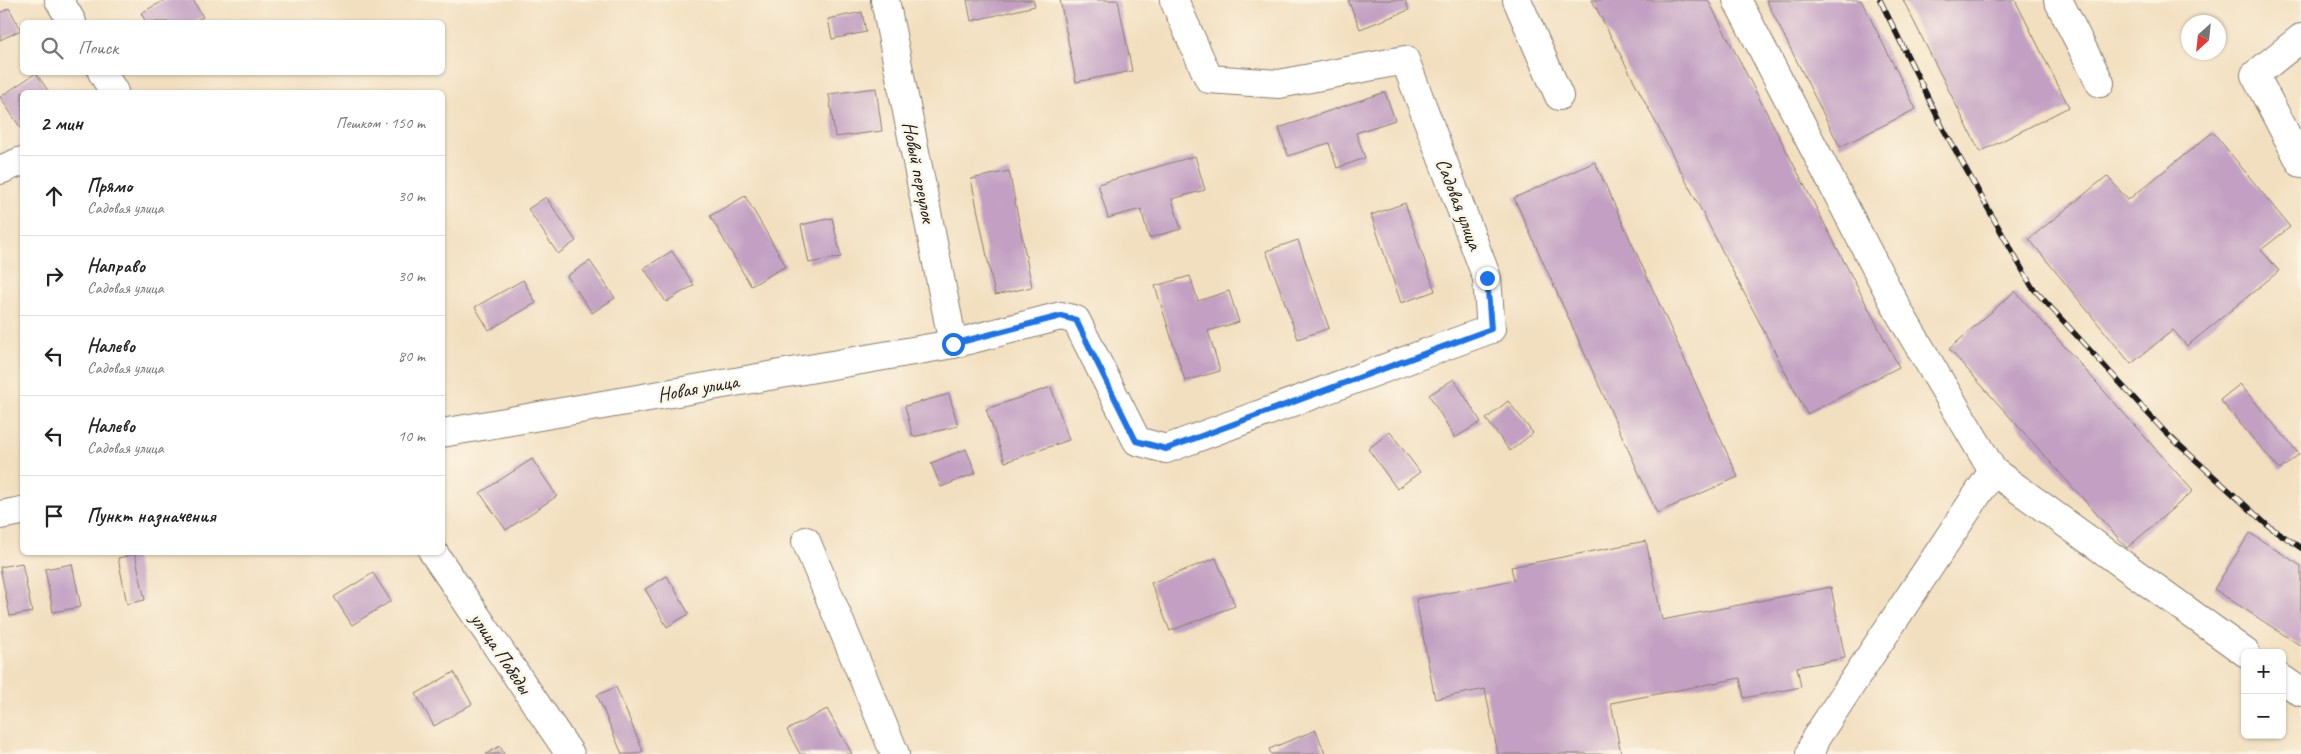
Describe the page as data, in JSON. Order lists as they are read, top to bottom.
{
  "streets": {
    "street": [
      "Новый переулок",
      "Садовая улица",
      "Новая улица",
      "улица Победы"
    ]
  },
  "crossings": [
    ["Новый переулок", "Садовая улица"],
    ["Новый переулок", "Новая улица"],
    ["Садовая улица", "Новая улица"]
  ],
  "north": "bottom left",
  "page": {
    "search": "Поиск",
    "heading": ["2 мин", "Пешком · 150 m"],
    "list": [
      ["Прямо", "Садовая улица", "30 m"],
      ["Направо", "Садовая улица", "30 m"],
      ["Налево", "Садовая улица", "80 m"],
      ["Налево", "Садовая улица", "10 m"],
      "Пункт назначения"
    ],
    "map_buttons": ["+", "−"]
  }
}
